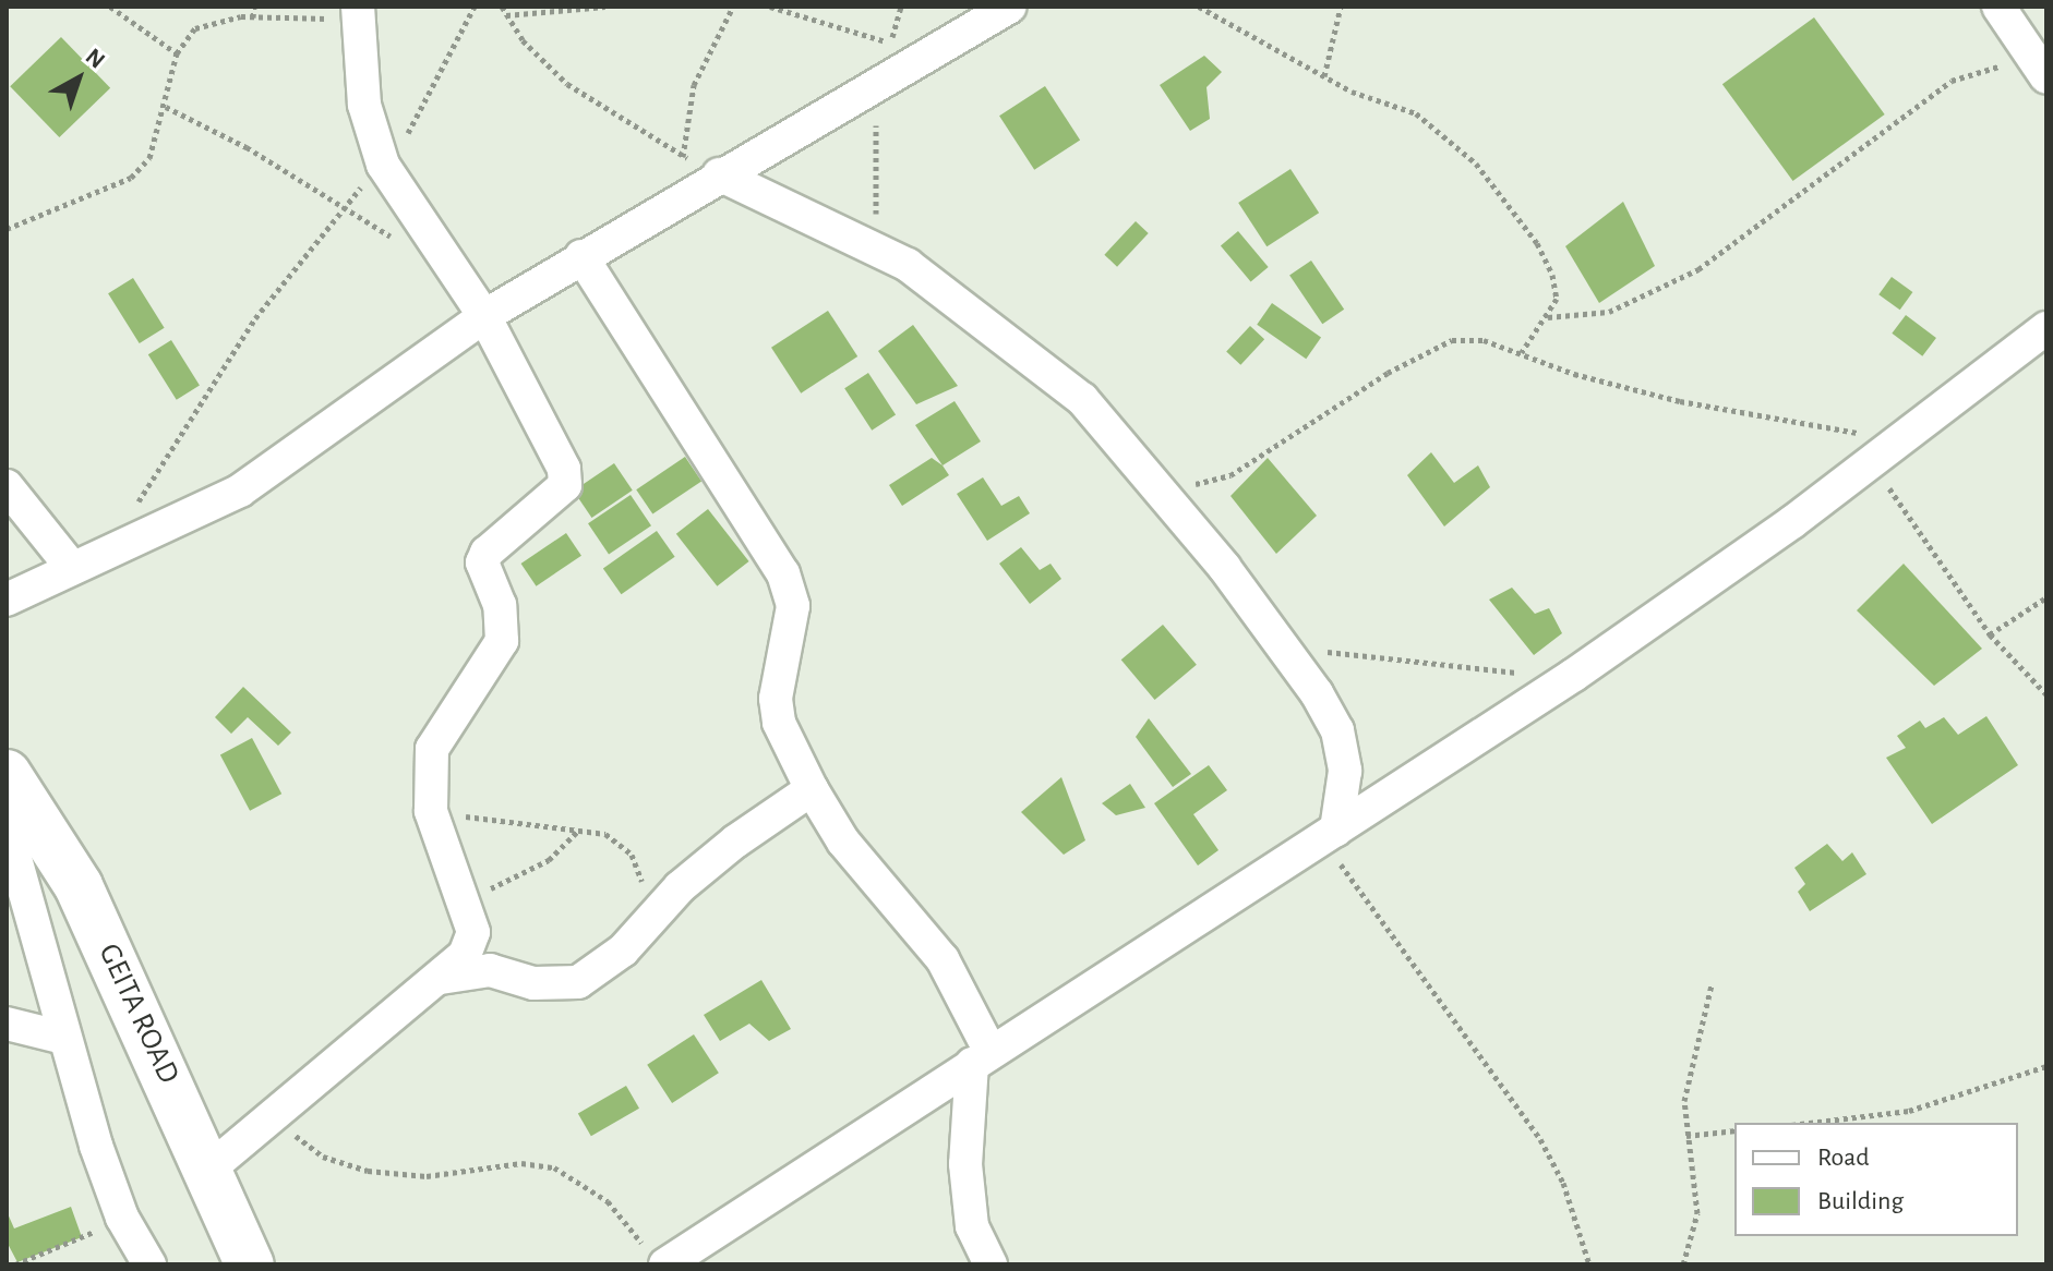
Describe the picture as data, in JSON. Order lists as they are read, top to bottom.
{
  "streets": {
    "highway": ["GEITA ROAD"]
  },
  "legend": ["Road", "Building"],
  "north": "top right"
}
